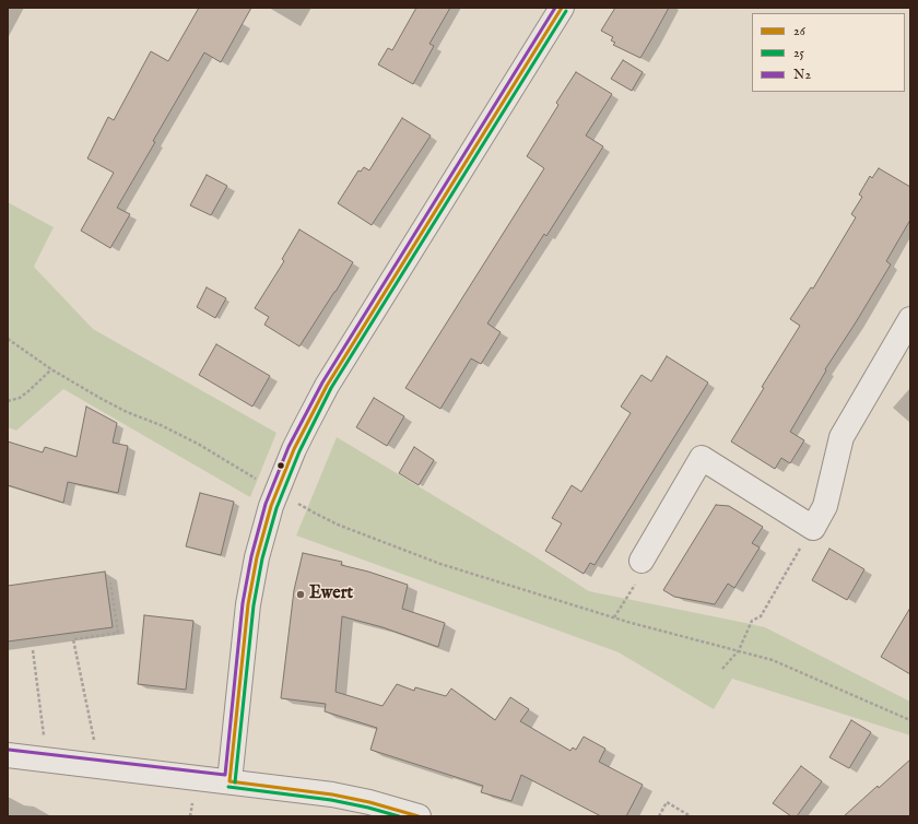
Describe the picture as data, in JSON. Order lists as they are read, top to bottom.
{
  "places": ["Ewert"],
  "lines": ["transit line 26", "transit line N2", "transit line 25"],
  "legend": ["26", "25", "N2"]
}
